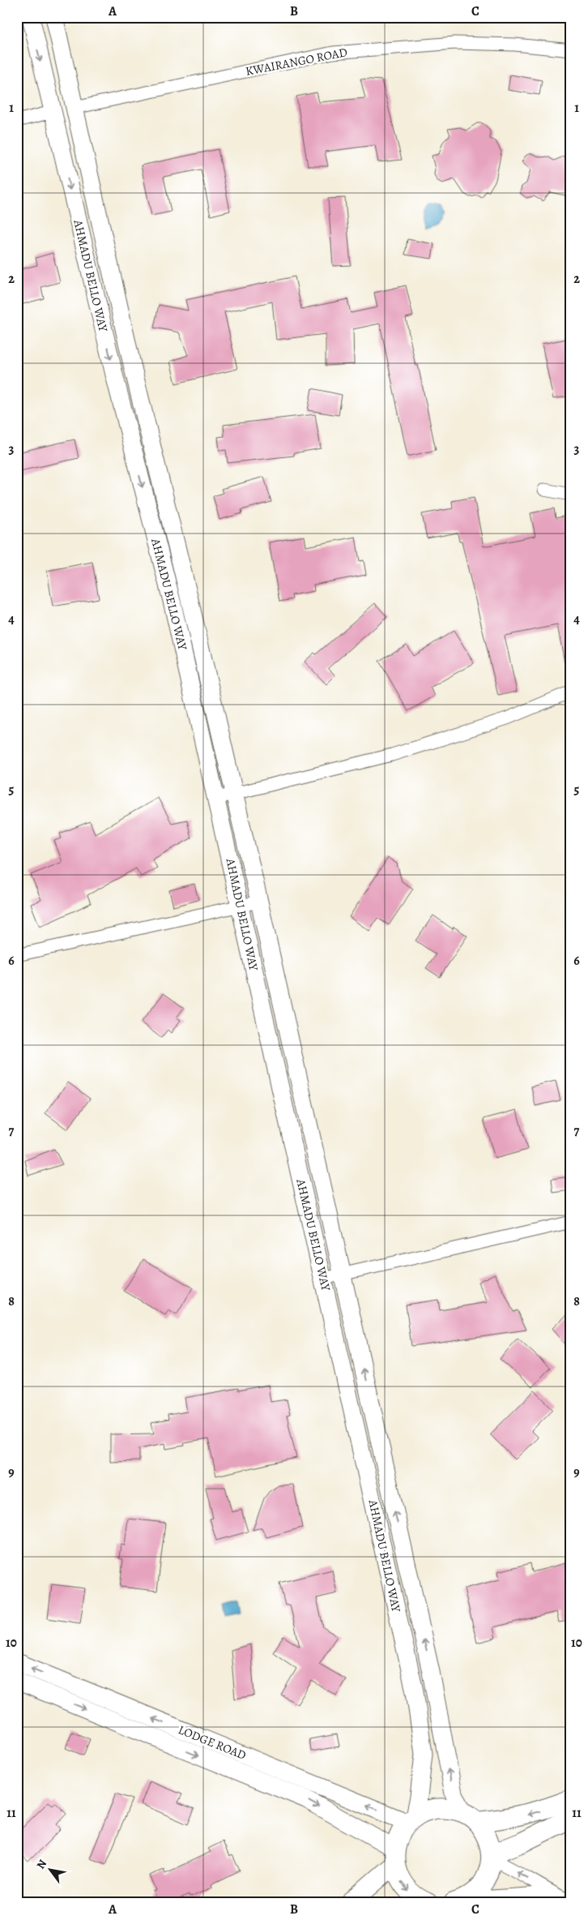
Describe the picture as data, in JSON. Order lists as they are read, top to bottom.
{
  "streets": {
    "main road": ["AHMADU BELLO WAY", "LODGE ROAD"],
    "street": ["KWAIRANGO ROAD"]
  },
  "crossings": [
    ["KWAIRANGO ROAD", "AHMADU BELLO WAY"],
    ["AHMADU BELLO WAY", "LODGE ROAD"]
  ],
  "north": "top left",
  "grid": {
    "columns": ["A", "B", "C"],
    "rows": [
      "1",
      "2",
      "3",
      "4",
      "5",
      "6",
      "7",
      "8",
      "9",
      "10",
      "11"
    ]
  }
}
